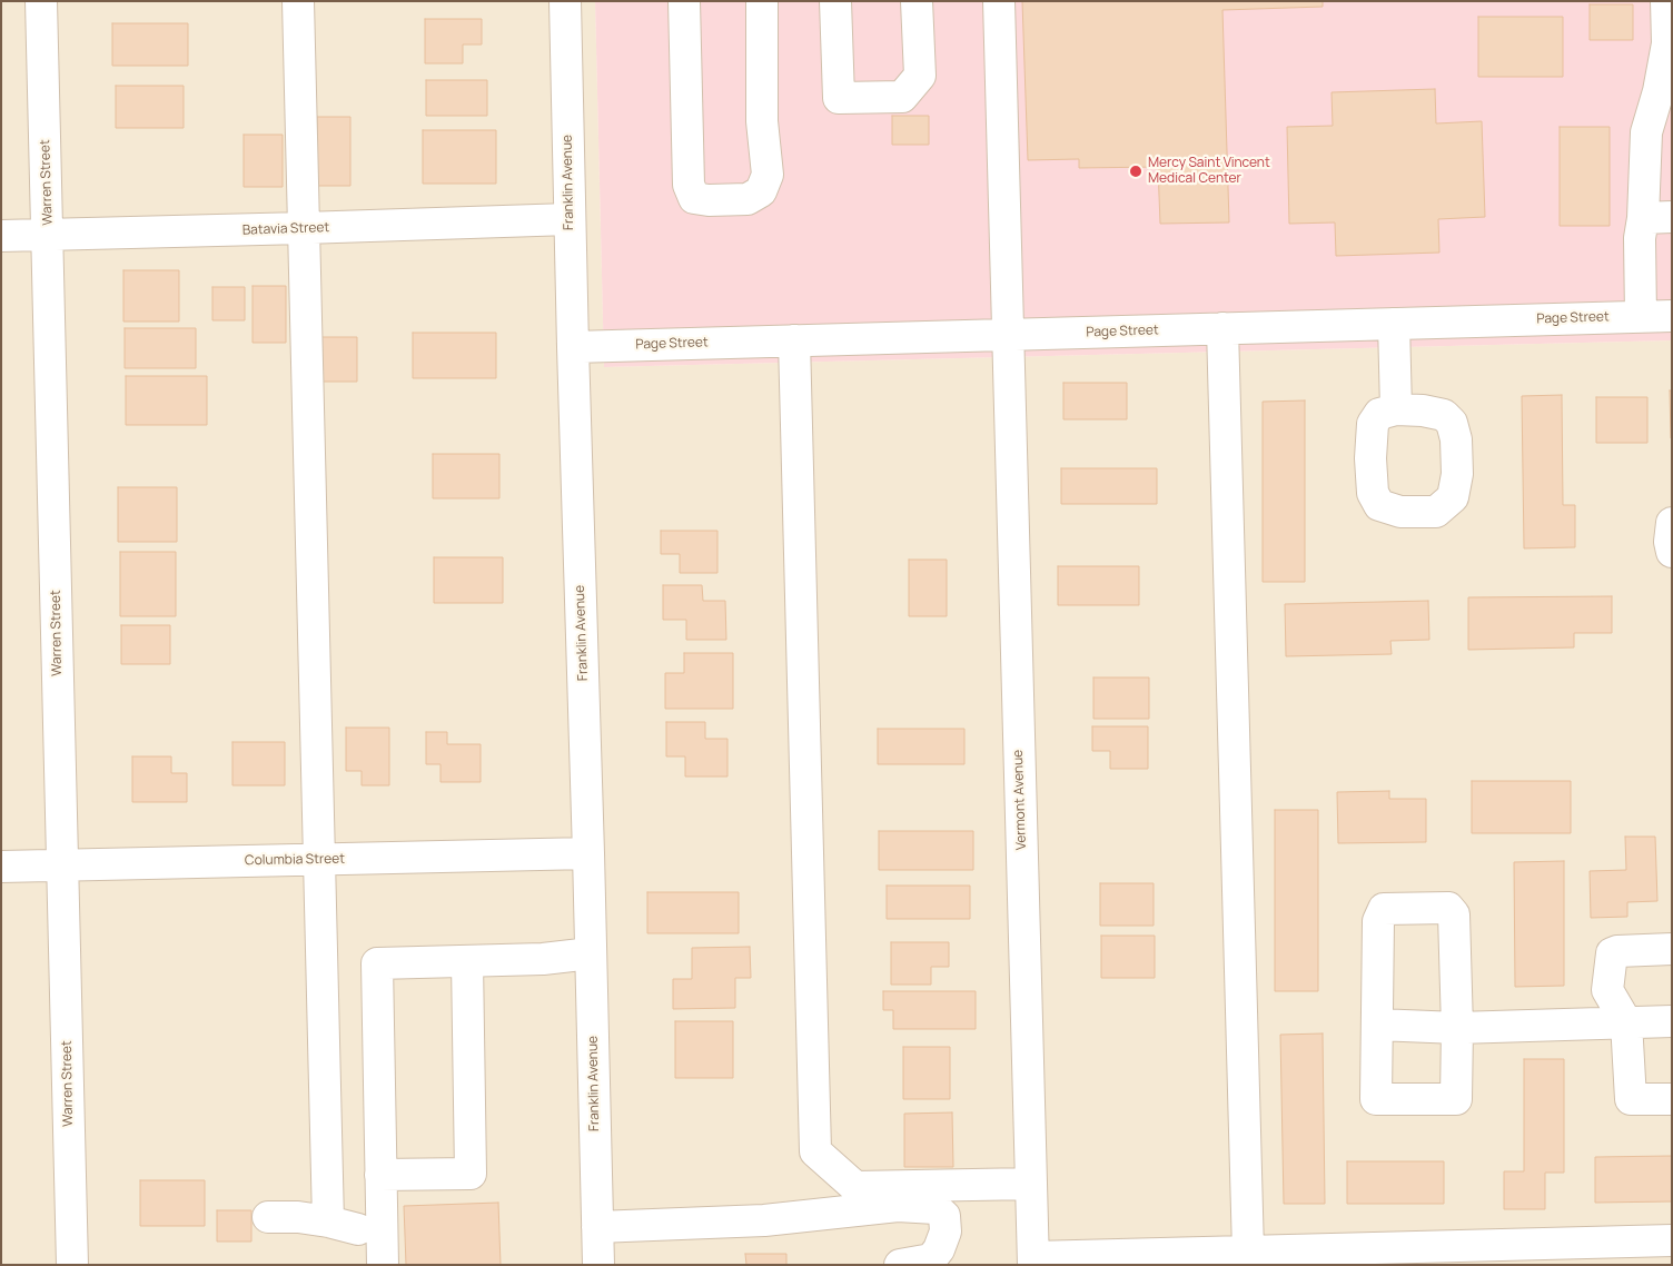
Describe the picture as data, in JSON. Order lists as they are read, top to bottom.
{
  "streets": {
    "street": [
      "Warren Street",
      "Franklin Avenue",
      "Batavia Street",
      "Page Street",
      "Vermont Avenue",
      "Columbia Street"
    ]
  },
  "crossings": [
    ["Warren Street", "Batavia Street"],
    ["Warren Street", "Columbia Street"],
    ["Franklin Avenue", "Batavia Street"],
    ["Franklin Avenue", "Page Street"],
    ["Franklin Avenue", "Columbia Street"],
    ["Page Street", "Vermont Avenue"]
  ],
  "places": ["Mercy Saint Vincent Medical Center"]
}
